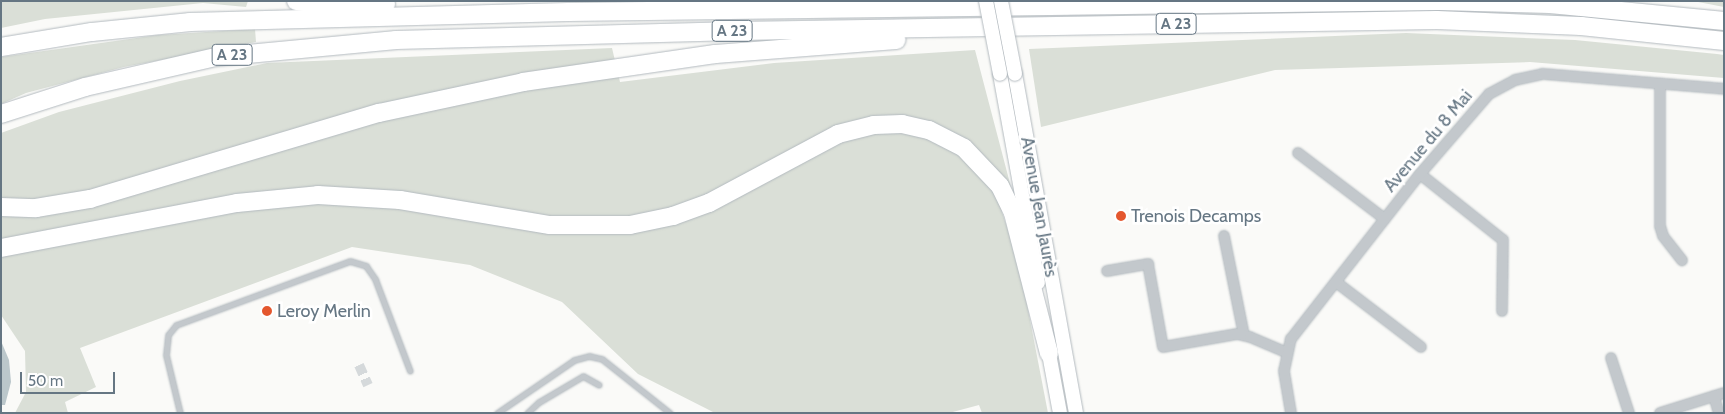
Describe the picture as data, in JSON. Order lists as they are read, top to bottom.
{
  "streets": {
    "highway": ["A 23"],
    "main road": ["Avenue Jean Jaurès"],
    "street": ["Avenue du 8 Mai"]
  },
  "places": ["Trenois Decamps", "Leroy Merlin"],
  "scale_bar": "50 m"
}
